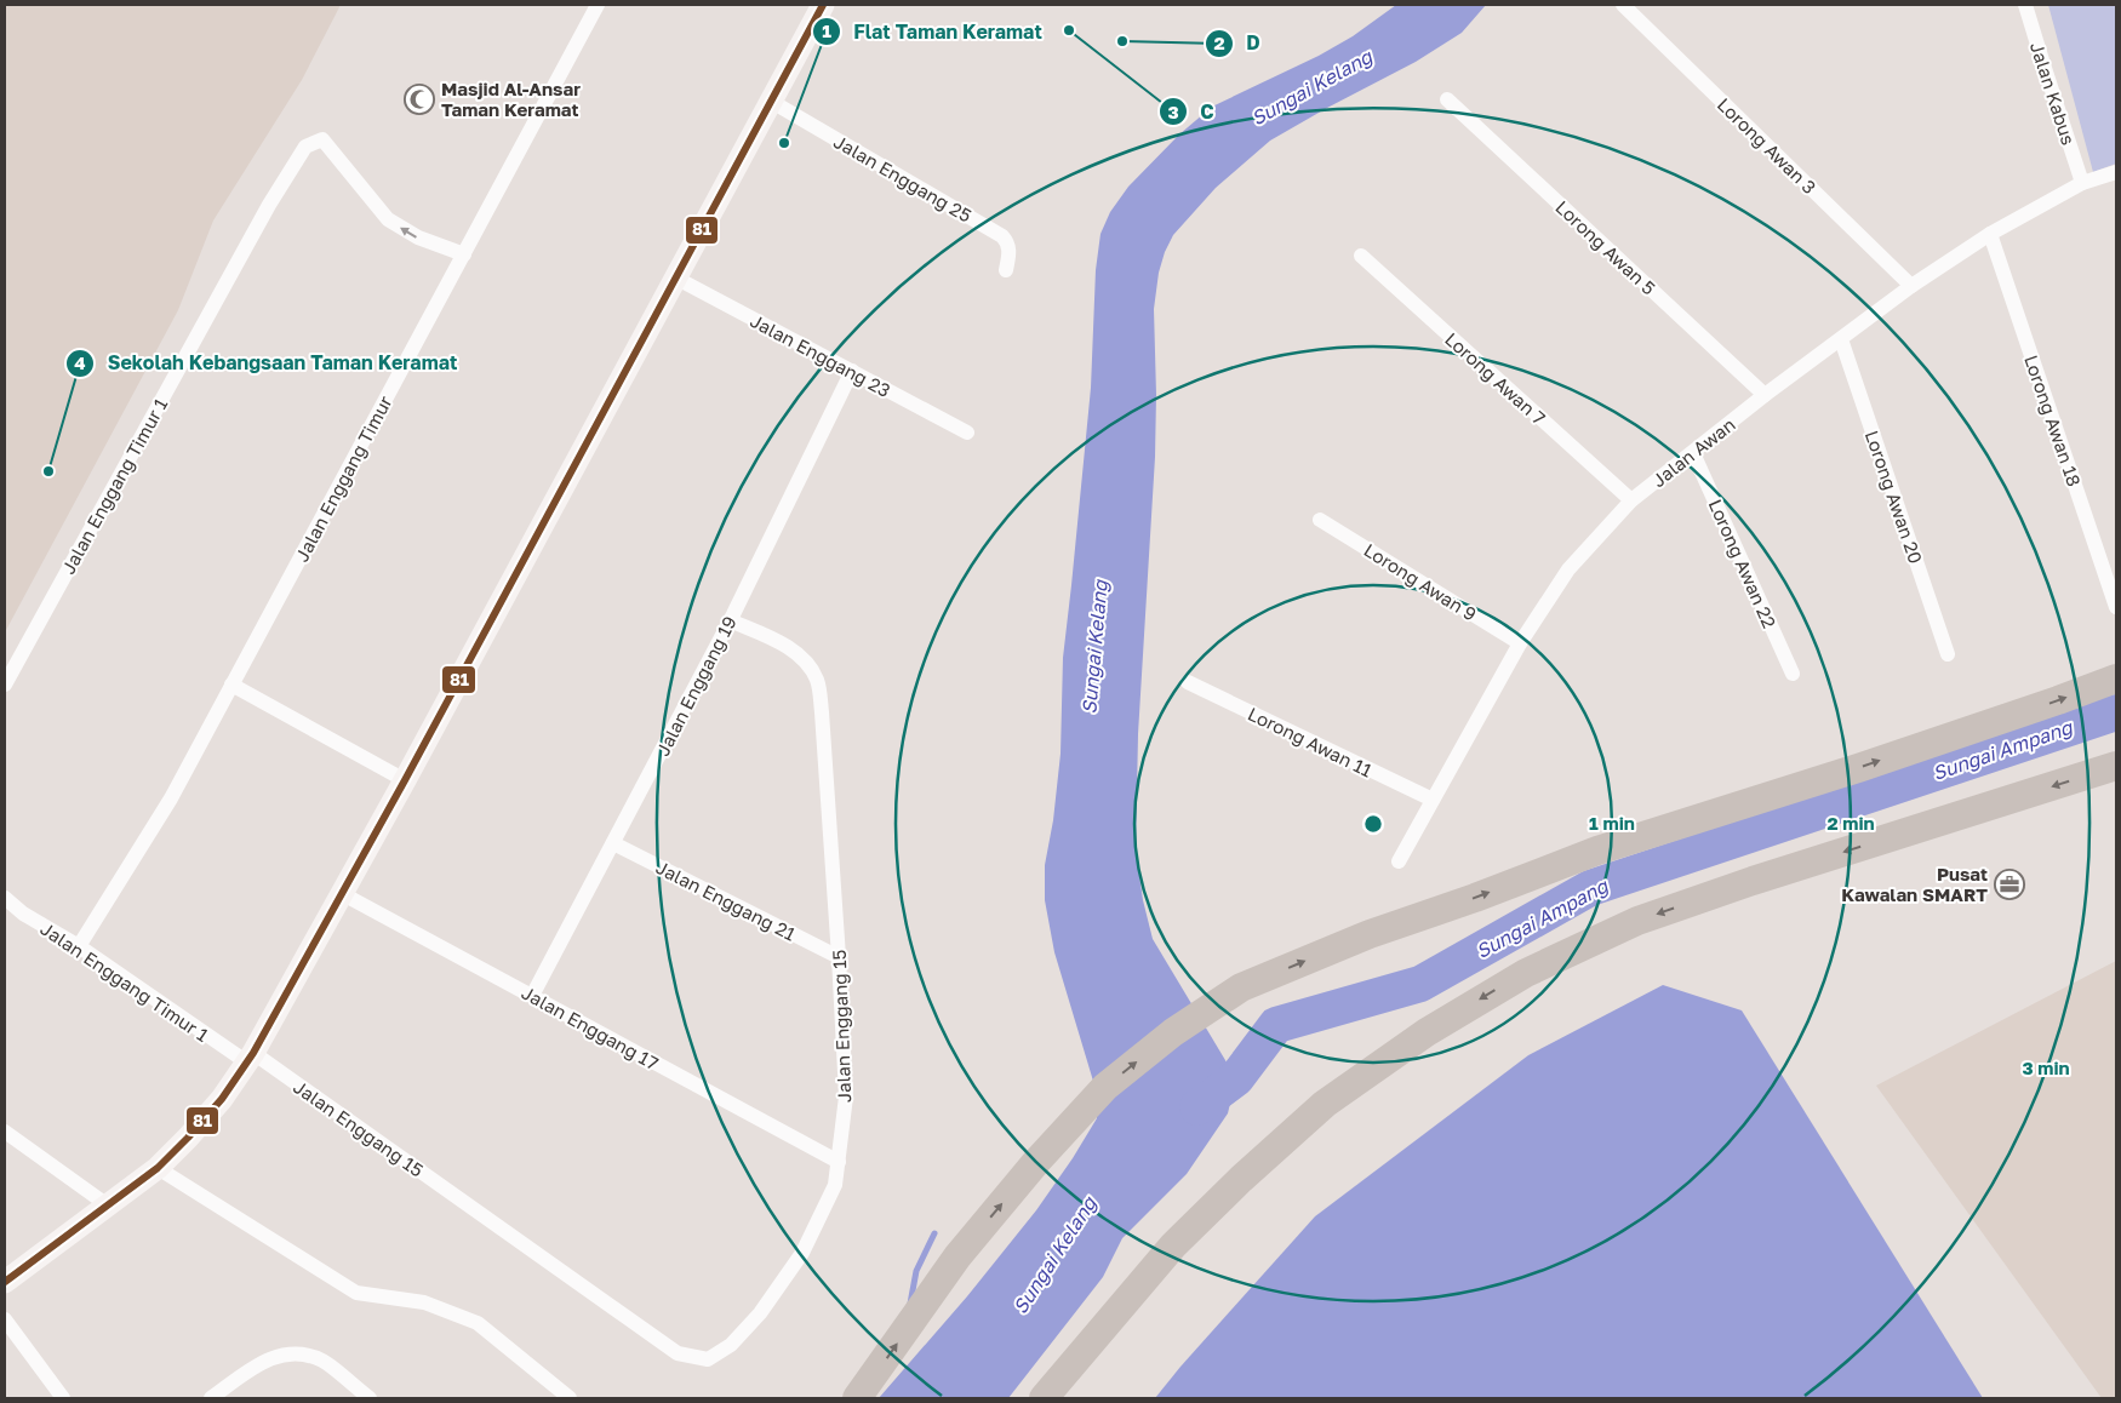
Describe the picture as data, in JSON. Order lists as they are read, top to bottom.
{
  "streets": {
    "street": [
      "Jalan Kabus",
      "Lorong Awan 3",
      "Jalan Enggang 25",
      "Lorong Awan 5",
      "Jalan Enggang 23",
      "Lorong Awan 7",
      "Lorong Awan 18",
      "Jalan Awan",
      "Jalan Enggang Timur",
      "Jalan Enggang Timur 1",
      "Lorong Awan 20",
      "Lorong Awan 22",
      "Lorong Awan 9",
      "Jalan Enggang 19",
      "Lorong Awan 11",
      "Jalan Enggang 21",
      "Jalan Enggang 15",
      "Jalan Enggang 17"
    ]
  },
  "crossings": [
    ["Jalan Kabus", "Jalan Awan"],
    ["Lorong Awan 3", "Jalan Awan"],
    ["Lorong Awan 5", "Jalan Awan"],
    ["Jalan Enggang 23", "Jalan Enggang 19"],
    ["Lorong Awan 7", "Jalan Awan"],
    ["Lorong Awan 18", "Jalan Awan"],
    ["Jalan Awan", "Lorong Awan 20"],
    ["Jalan Awan", "Lorong Awan 22"],
    ["Jalan Awan", "Lorong Awan 9"],
    ["Jalan Awan", "Lorong Awan 11"],
    ["Jalan Enggang Timur", "Jalan Enggang Timur 1"],
    ["Jalan Enggang Timur 1", "Jalan Enggang 15"],
    ["Jalan Enggang 19", "Jalan Enggang 21"],
    ["Jalan Enggang 19", "Jalan Enggang 15"],
    ["Jalan Enggang 19", "Jalan Enggang 17"],
    ["Jalan Enggang 21", "Jalan Enggang 15"],
    ["Jalan Enggang 15", "Jalan Enggang 17"]
  ],
  "water": ["Sungai Kelang", "Sungai Ampang"],
  "places": {
    "other": [
      "C",
      "D",
      "Flat Taman Keramat",
      "Sekolah Kebangsaan Taman Keramat"
    ],
    "mosque": ["Masjid Al-Ansar Taman Keramat"],
    "office": ["Pusat Kawalan SMART"]
  },
  "lines": ["transit line 81"],
  "rings": ["1 min", "2 min", "3 min"]
}
